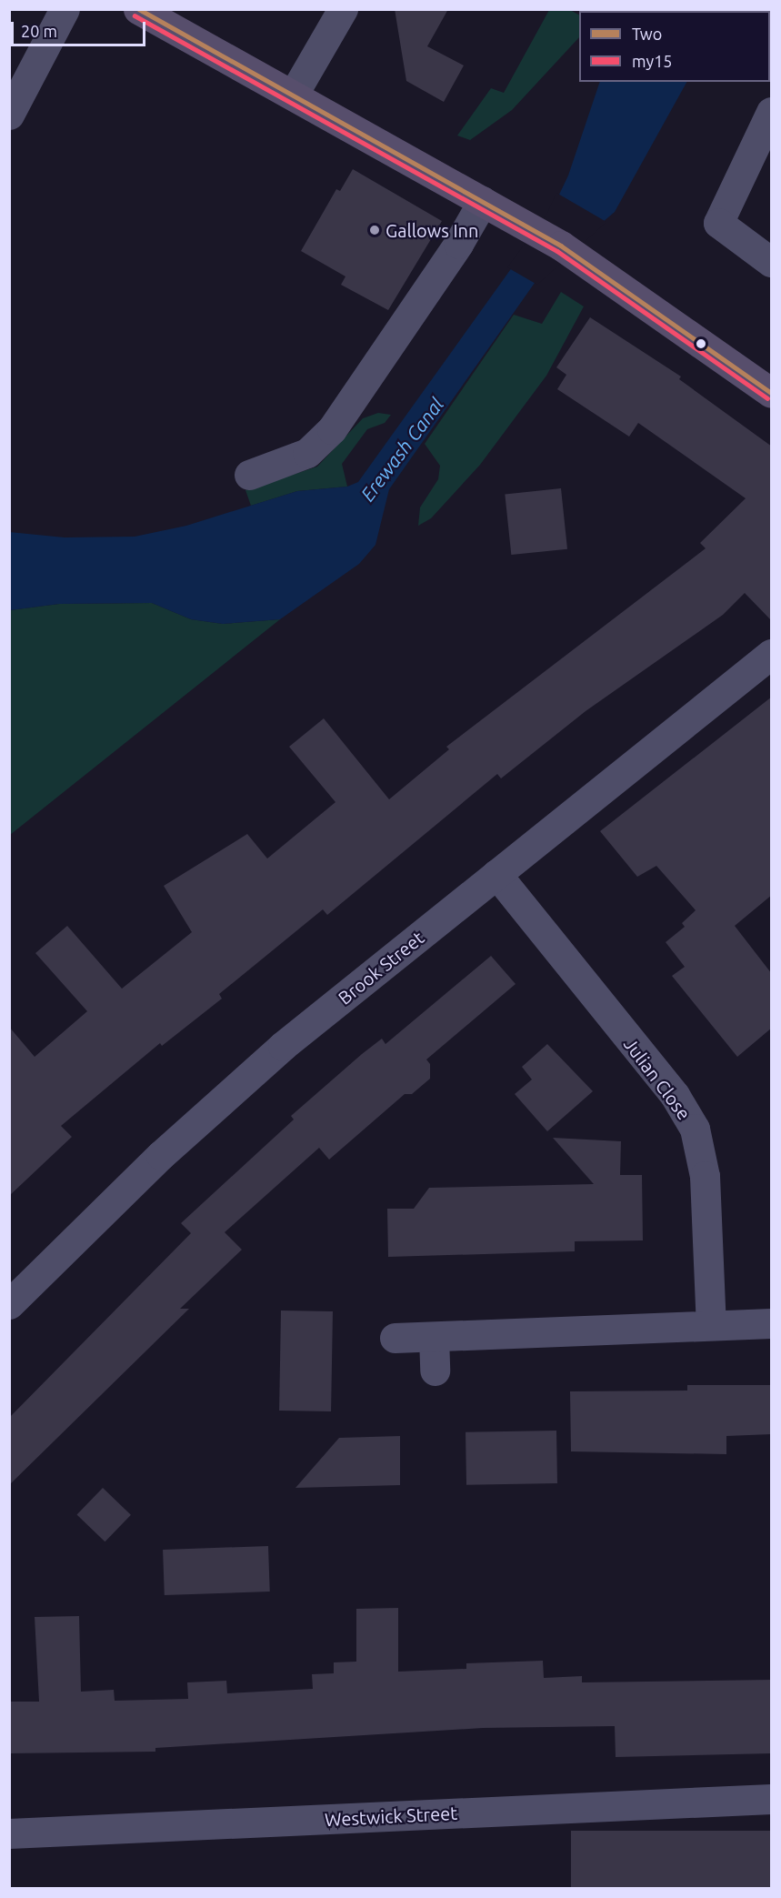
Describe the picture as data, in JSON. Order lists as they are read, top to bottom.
{
  "streets": {
    "street": ["Brook Street", "Julian Close", "Westwick Street"]
  },
  "crossings": [
    ["Brook Street", "Julian Close"]
  ],
  "water": ["Erewash Canal"],
  "places": ["Gallows Inn"],
  "lines": ["transit line Two", "transit line my15"],
  "legend": ["Two", "my15"],
  "scale_bar": "20 m"
}
